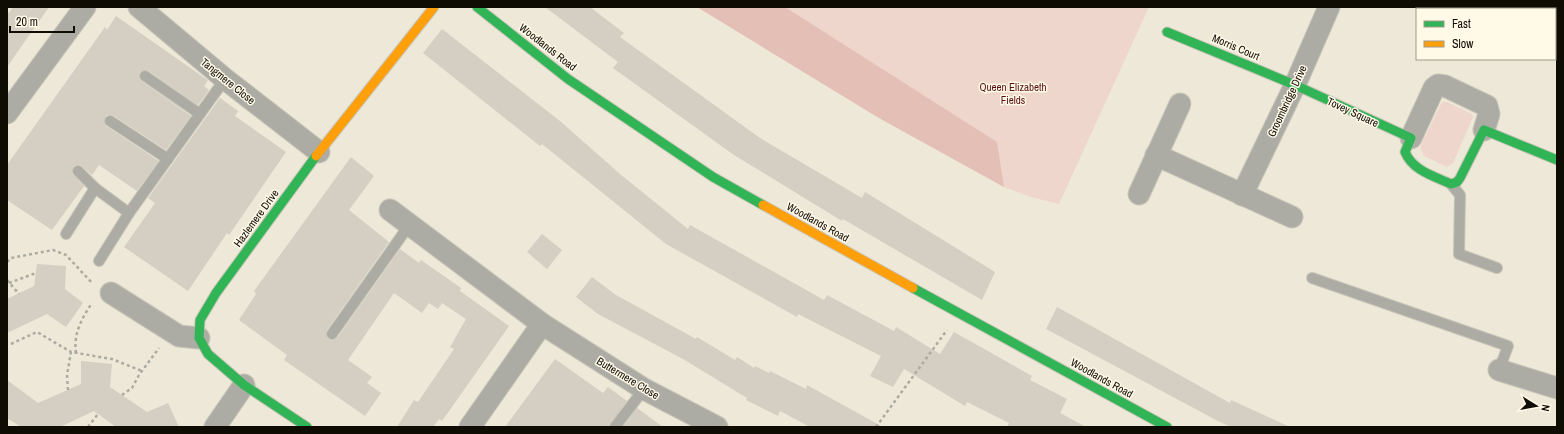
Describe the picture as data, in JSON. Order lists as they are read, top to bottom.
{
  "streets": {
    "street": [
      "Woodlands Road",
      "Morris Court",
      "Tangmere Close",
      "Groombridge Drive",
      "Tovey Square",
      "Hazlemere Drive",
      "Buttermere Close"
    ]
  },
  "crossings": [
    ["Morris Court", "Groombridge Drive"],
    ["Morris Court", "Tovey Square"],
    ["Tangmere Close", "Hazlemere Drive"],
    ["Groombridge Drive", "Tovey Square"]
  ],
  "parks": ["Queen Elizabeth Fields"],
  "legend": ["Fast", "Slow"],
  "scale_bar": "20 m",
  "north": "right"
}
